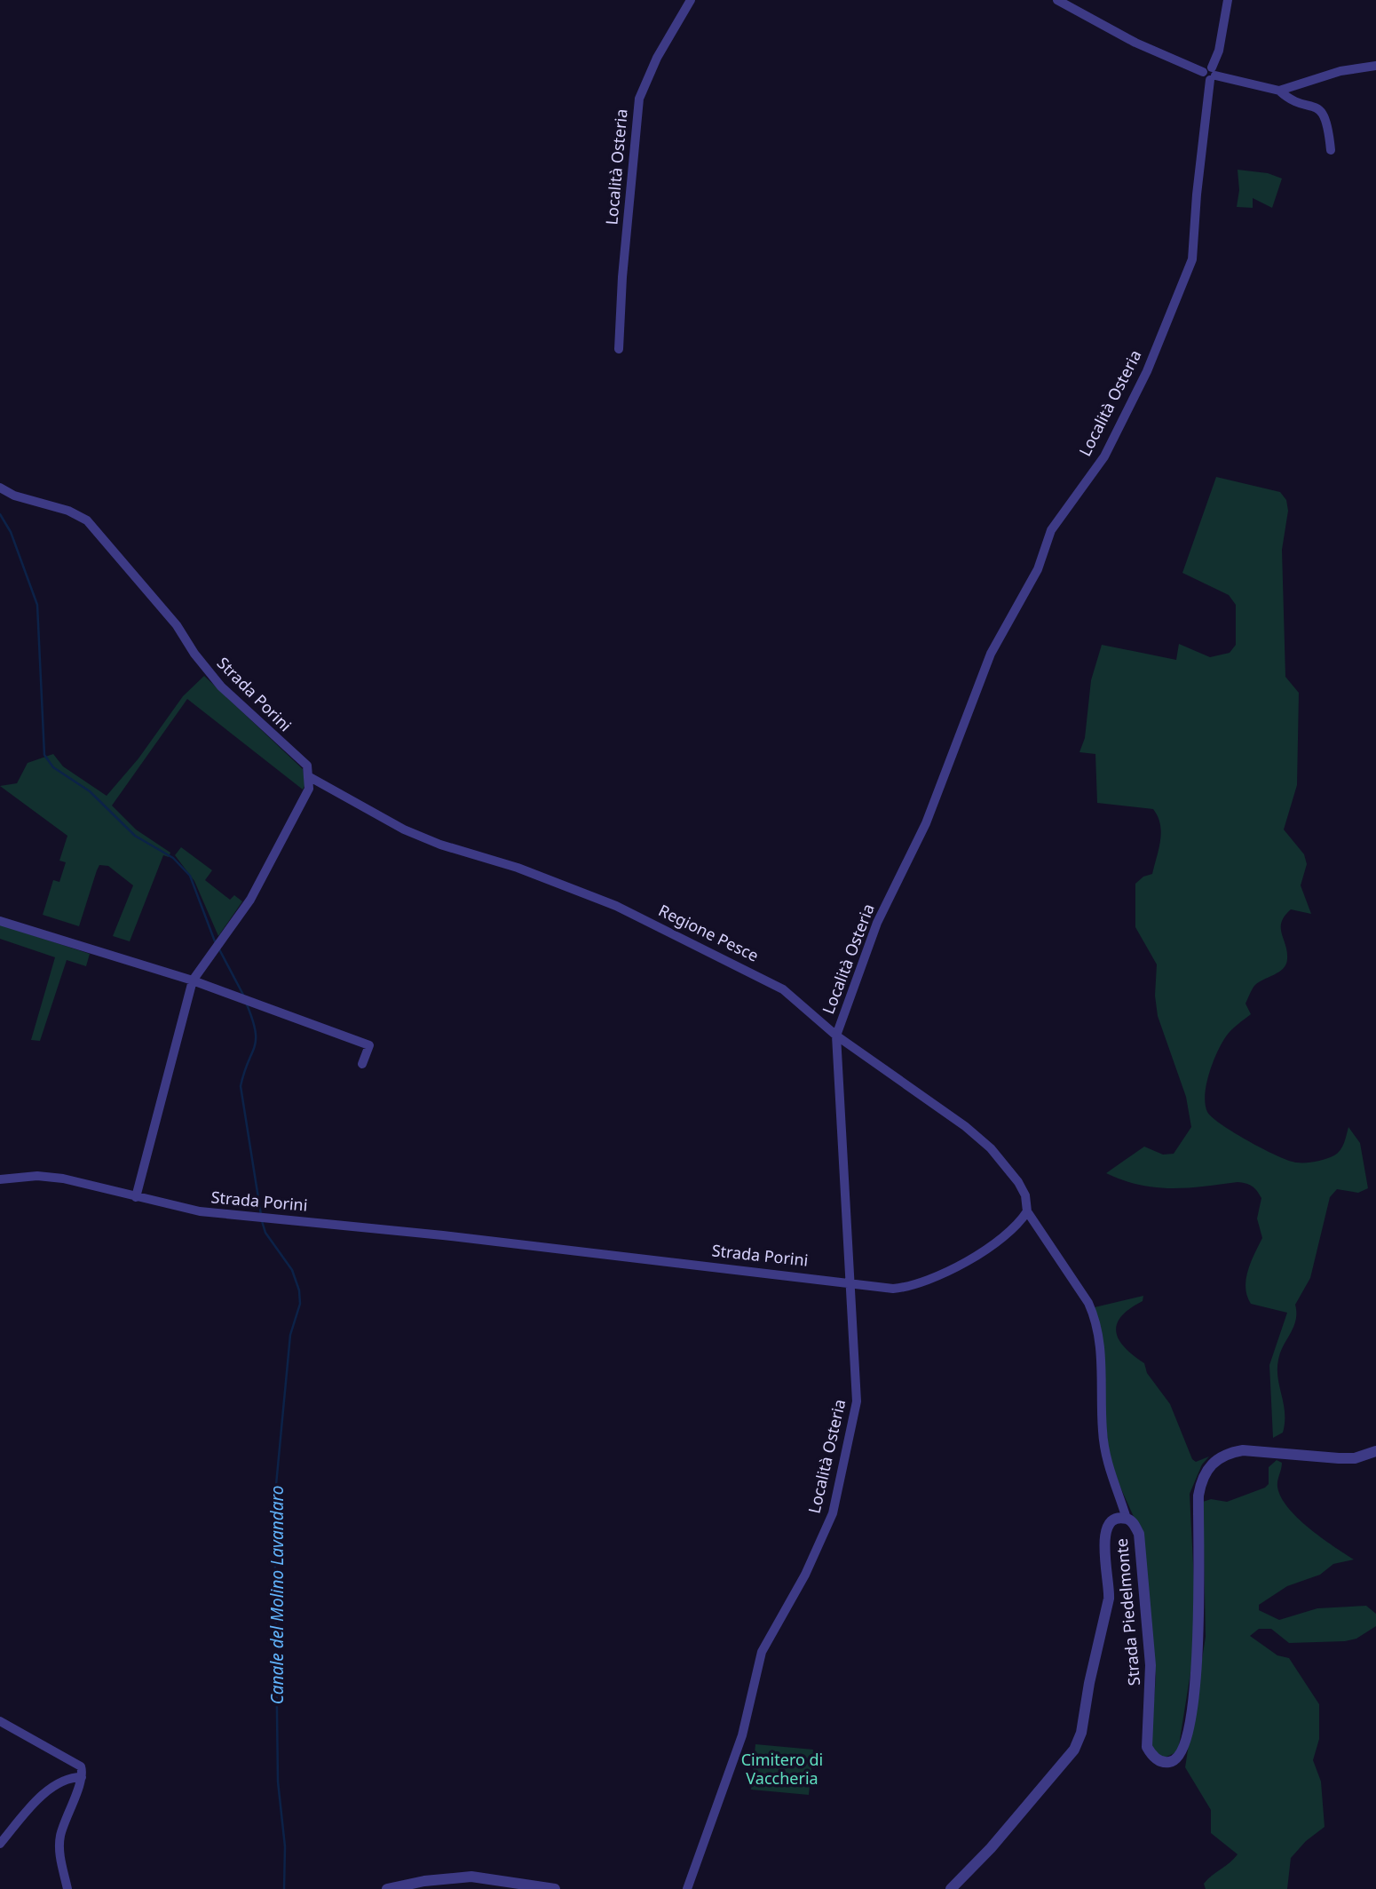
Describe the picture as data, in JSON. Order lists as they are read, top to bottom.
{
  "streets": {
    "street": [
      "Località Osteria",
      "Strada Porini",
      "Regione Pesce",
      "Strada Piedelmonte"
    ]
  },
  "crossings": [
    ["Località Osteria", "Strada Porini"],
    ["Località Osteria", "Regione Pesce"],
    ["Strada Porini", "Regione Pesce"]
  ],
  "water": ["Canale del Molino Lavandaro"],
  "parks": ["Cimitero di Vaccheria"]
}
